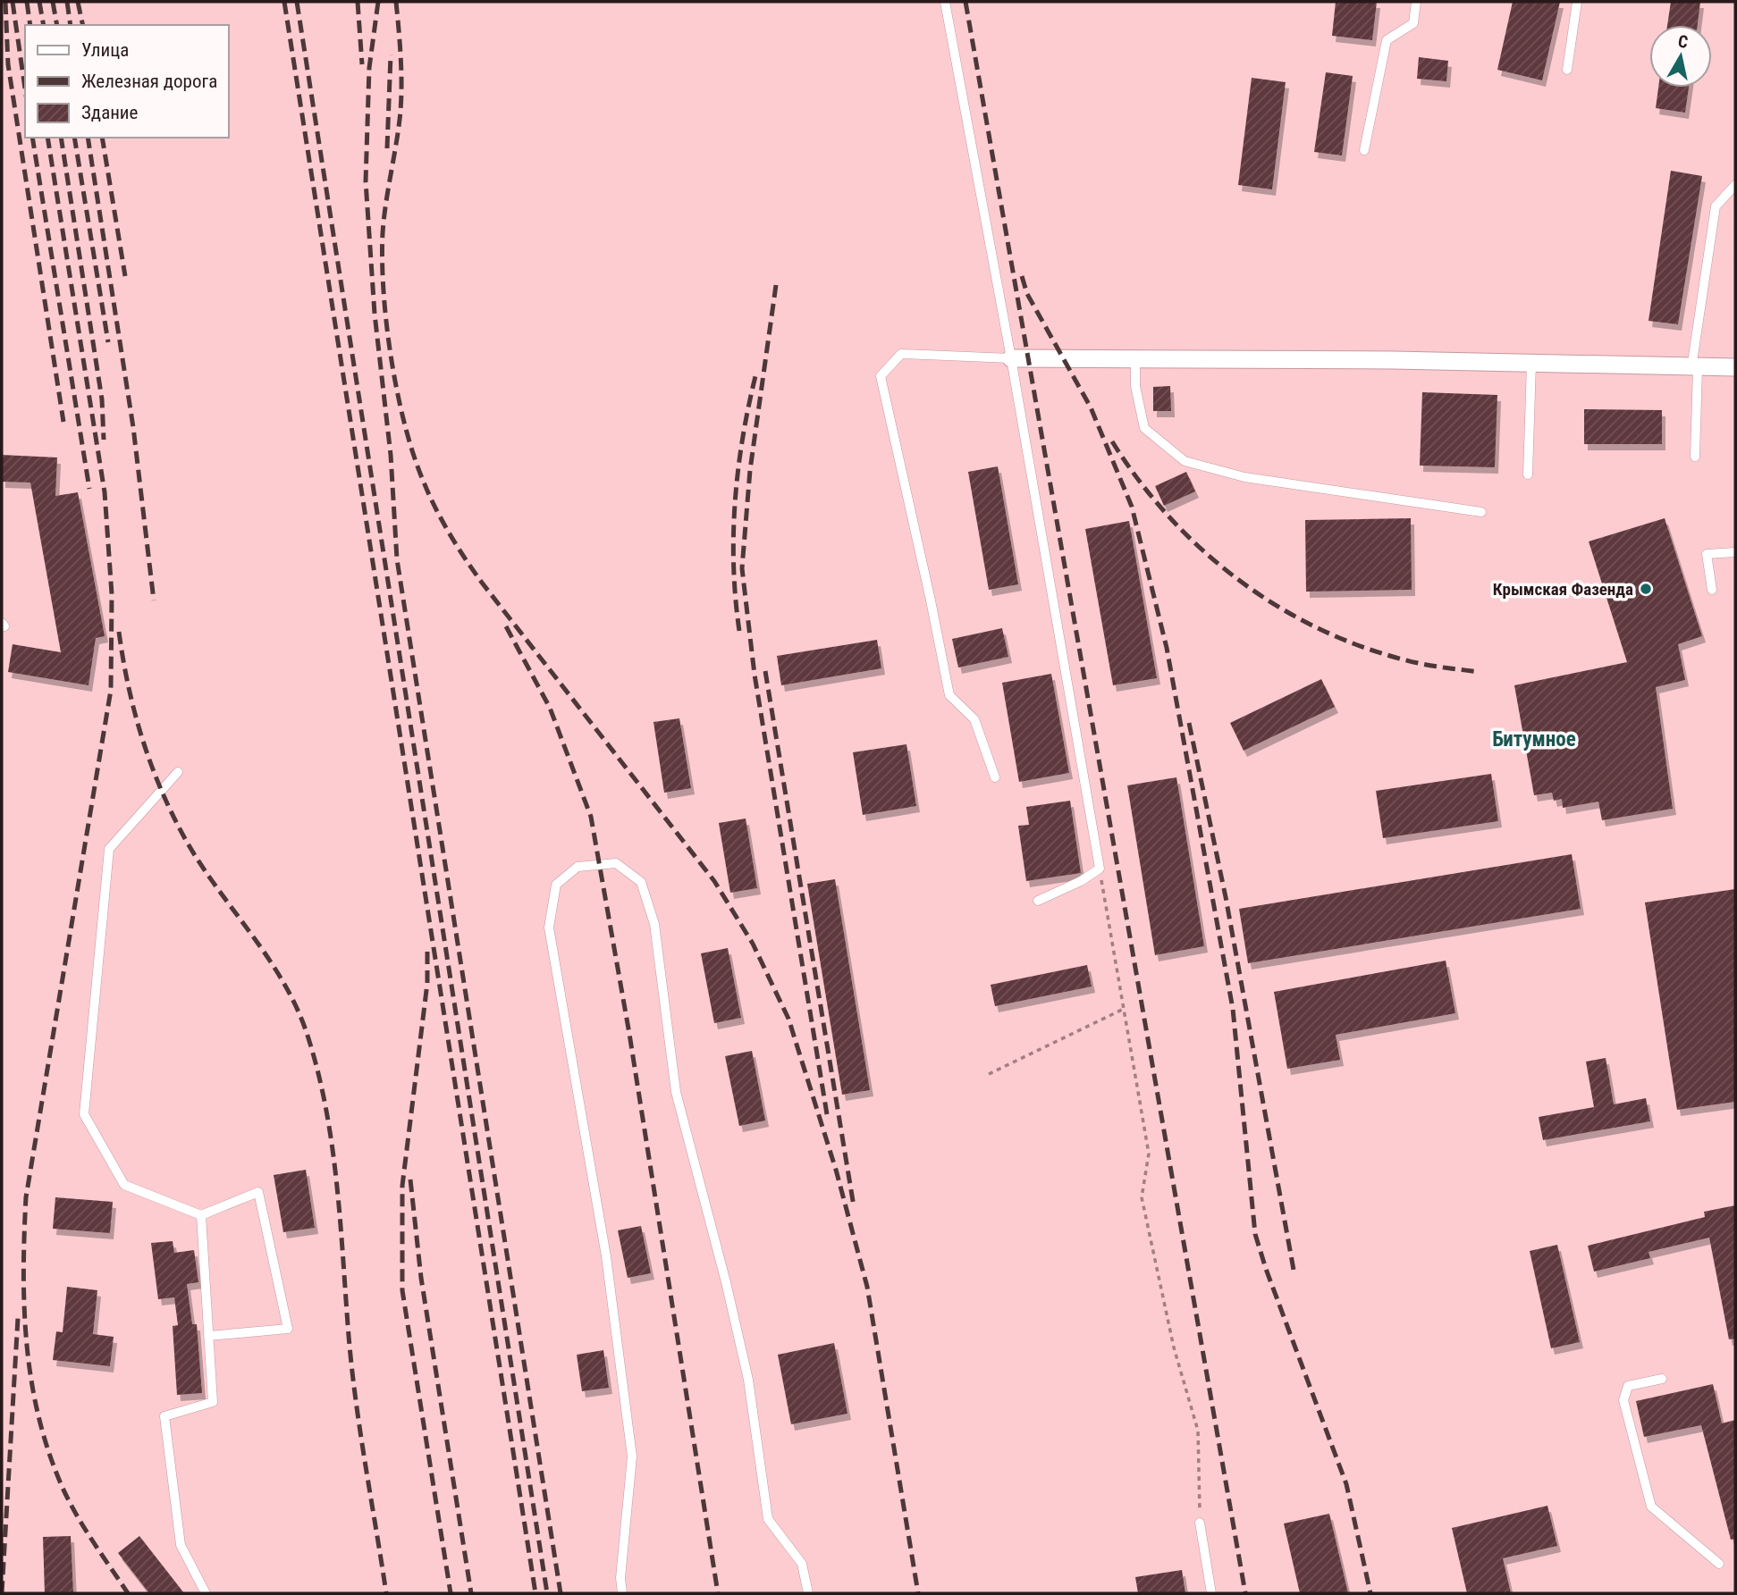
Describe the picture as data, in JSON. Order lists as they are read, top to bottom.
{
  "districts": ["Битумное"],
  "places": ["Крымская Фазенда"],
  "legend": ["Улица", "Железная дорога", "Здание"],
  "north": "top"
}
